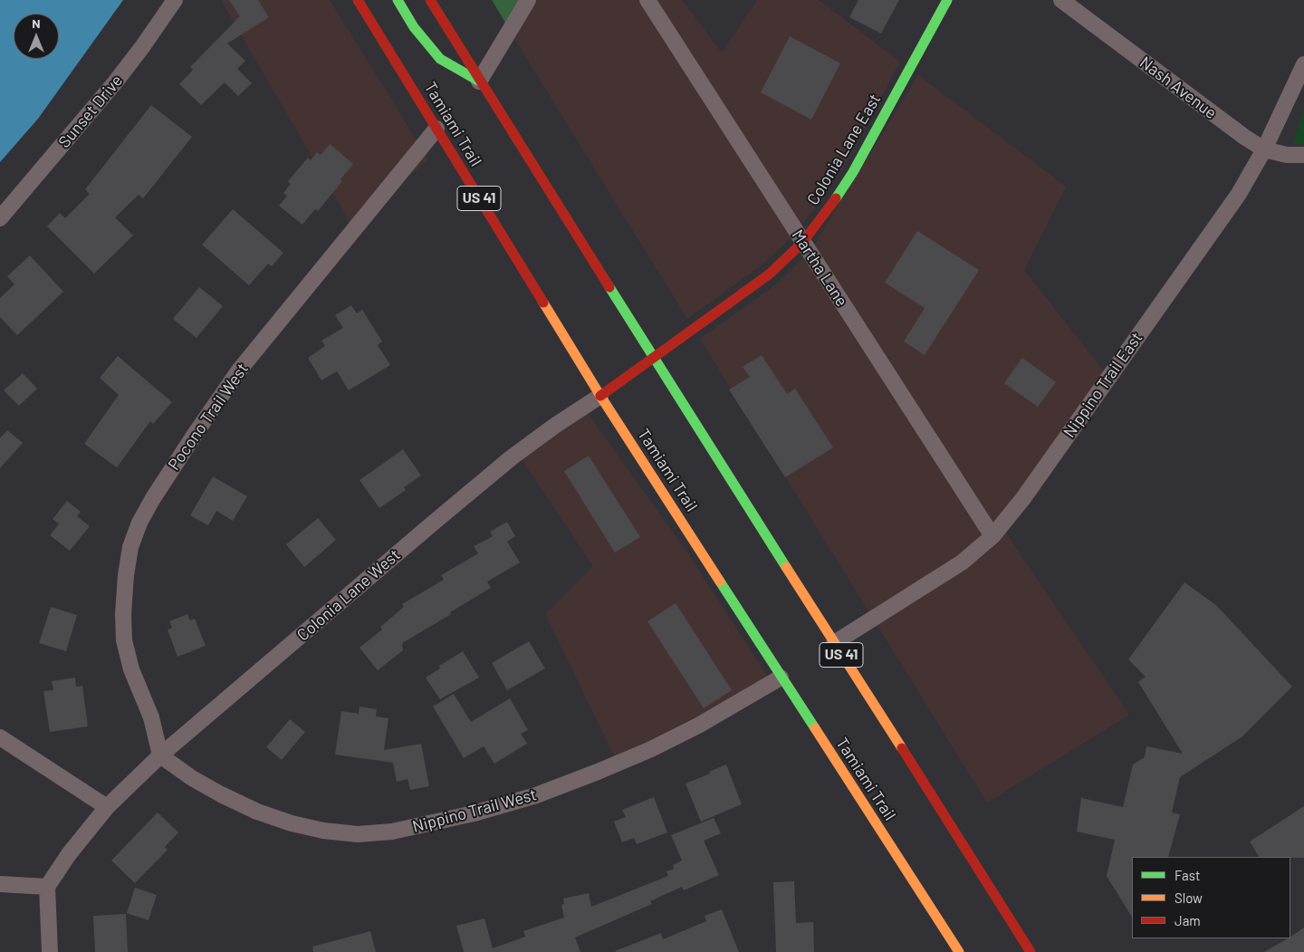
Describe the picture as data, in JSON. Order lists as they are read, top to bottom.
{
  "streets": {
    "main road": ["Tamiami Trail", "Colonia Lane East", "US 41"],
    "street": [
      "Nash Avenue",
      "Sunset Drive",
      "Martha Lane",
      "Nippino Trail East",
      "Pocono Trail West",
      "Colonia Lane West",
      "Nippino Trail West"
    ]
  },
  "crossings": [
    ["Nash Avenue", "Nippino Trail East"],
    ["Tamiami Trail", "Colonia Lane East"],
    ["Tamiami Trail", "Pocono Trail West"],
    ["Tamiami Trail", "Colonia Lane West"],
    ["Tamiami Trail", "Nippino Trail West"],
    ["Colonia Lane East", "US 41"],
    ["Colonia Lane East", "Martha Lane"],
    ["Colonia Lane East", "Colonia Lane West"],
    ["US 41", "Nippino Trail East"],
    ["Martha Lane", "Nippino Trail East"],
    ["Pocono Trail West", "Colonia Lane West"],
    ["Pocono Trail West", "Nippino Trail West"],
    ["Colonia Lane West", "Nippino Trail West"]
  ],
  "legend": ["Fast", "Slow", "Jam"],
  "north": "top"
}
